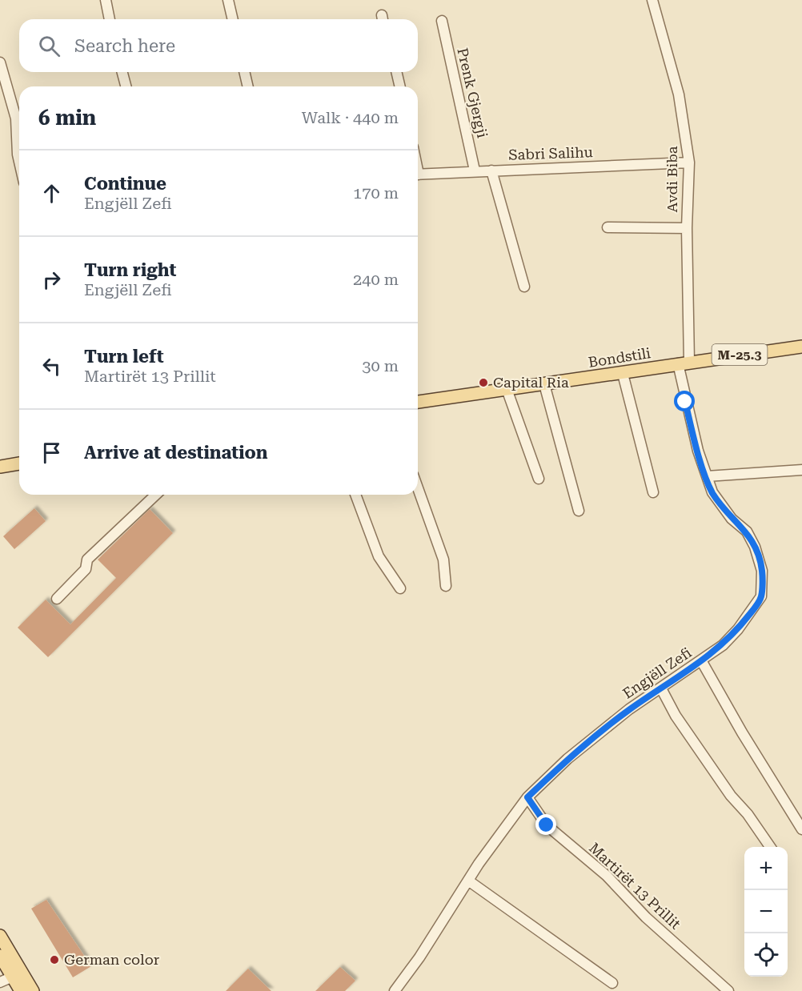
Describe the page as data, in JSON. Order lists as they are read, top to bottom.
{
  "streets": {
    "main road": ["M-25.3", "Bondstili"],
    "street": [
      "Prenk Gjergji",
      "Sabri Salihu",
      "Avdi Biba",
      "Engjëll Zefi",
      "Martirët 13 Prillit"
    ]
  },
  "crossings": [
    ["Prenk Gjergji", "Sabri Salihu"],
    ["Sabri Salihu", "Avdi Biba"],
    ["Avdi Biba", "Bondstili"],
    ["Avdi Biba", "Engjëll Zefi"],
    ["Bondstili", "Engjëll Zefi"],
    ["Engjëll Zefi", "Martirët 13 Prillit"]
  ],
  "places": ["Capital Ria", "German color"],
  "page": {
    "search": "Search here",
    "heading": ["6 min", "Walk · 440 m"],
    "list": [
      ["Continue", "Engjëll Zefi", "170 m"],
      ["Turn right", "Engjëll Zefi", "240 m"],
      ["Turn left", "Martirët 13 Prillit", "30 m"],
      "Arrive at destination"
    ],
    "map_buttons": ["+", "−"]
  }
}
